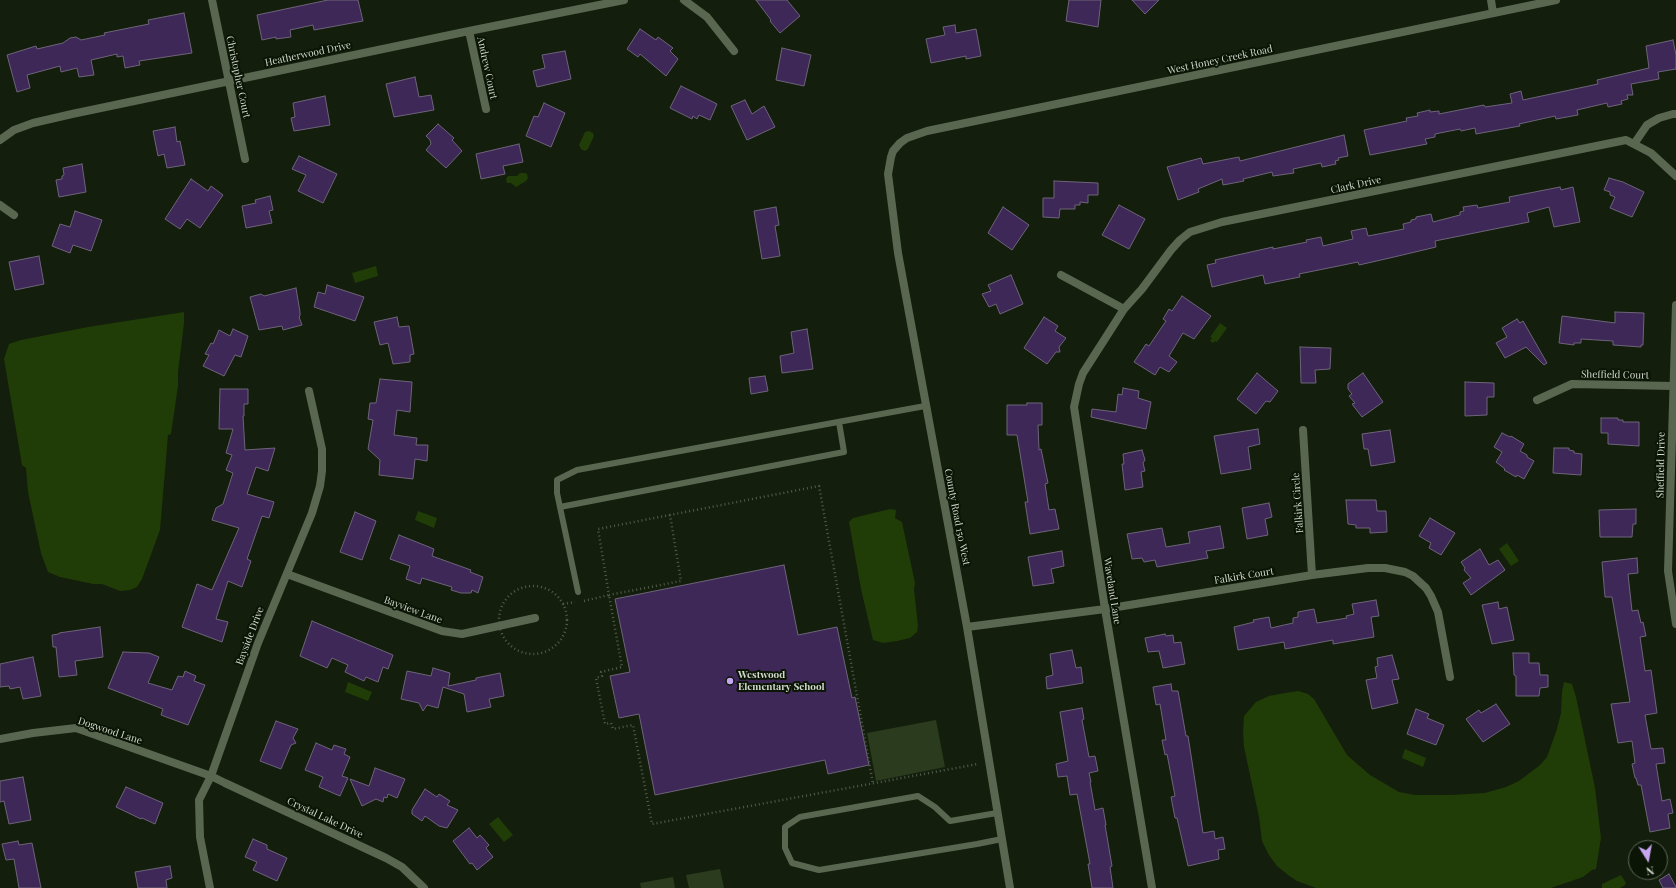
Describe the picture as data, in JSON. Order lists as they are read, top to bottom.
{
  "streets": {
    "street": [
      "Heatherwood Drive",
      "West Honey Creek Road",
      "Andrew Court",
      "Christopher Court",
      "Clark Drive",
      "Sheffield Court",
      "Sheffield Drive",
      "Falkirk Circle",
      "County Road 150 West",
      "Falkirk Court",
      "Waveland Lane",
      "Bayview Lane",
      "Bayside Drive",
      "Dogwood Lane",
      "Crystal Lake Drive"
    ]
  },
  "crossings": [
    ["Heatherwood Drive", "Andrew Court"],
    ["Heatherwood Drive", "Christopher Court"],
    ["West Honey Creek Road", "County Road 150 West"],
    ["Clark Drive", "Waveland Lane"],
    ["Sheffield Court", "Sheffield Drive"],
    ["Falkirk Circle", "Falkirk Court"],
    ["County Road 150 West", "Falkirk Court"],
    ["Falkirk Court", "Waveland Lane"],
    ["Bayview Lane", "Bayside Drive"],
    ["Bayside Drive", "Dogwood Lane"],
    ["Bayside Drive", "Crystal Lake Drive"],
    ["Dogwood Lane", "Crystal Lake Drive"]
  ],
  "places": ["Westwood Elementary School"],
  "north": "bottom"
}
